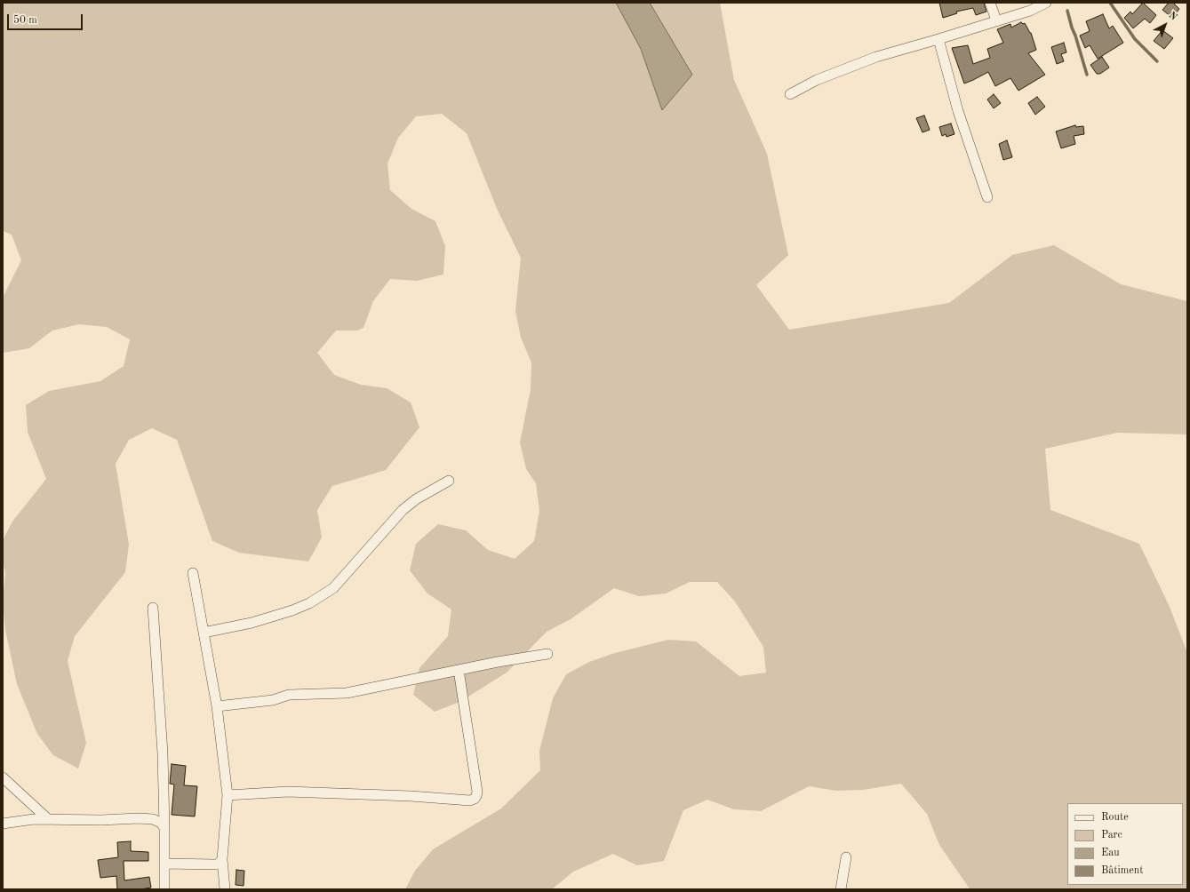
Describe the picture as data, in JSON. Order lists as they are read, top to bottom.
{
  "legend": [
    "Route",
    "Parc",
    "Eau",
    "Bâtiment"
  ],
  "scale_bar": "50 m",
  "north": "top right"
}
